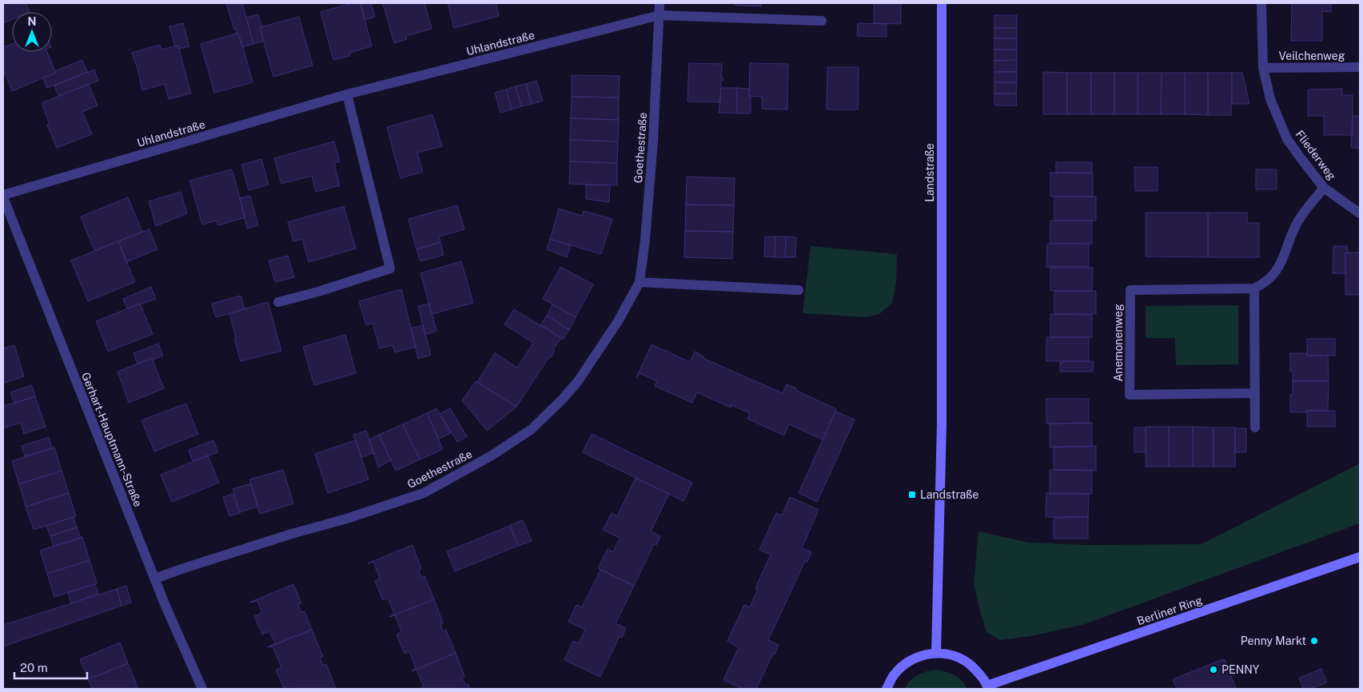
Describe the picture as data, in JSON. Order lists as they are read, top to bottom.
{
  "streets": {
    "street": [
      "Uhlandstraße",
      "Veilchenweg",
      "Goethestraße",
      "Fliederweg",
      "Landstraße",
      "Anemonenweg",
      "Gerhart-Hauptmann-Straße",
      "Berliner Ring"
    ]
  },
  "crossings": [
    ["Uhlandstraße", "Goethestraße"],
    ["Uhlandstraße", "Gerhart-Hauptmann-Straße"],
    ["Veilchenweg", "Fliederweg"],
    ["Goethestraße", "Gerhart-Hauptmann-Straße"],
    ["Landstraße", "Berliner Ring"]
  ],
  "places": {
    "transit": ["Landstraße"],
    "other": ["Penny Markt", "PENNY"]
  },
  "scale_bar": "20 m",
  "north": "top"
}
